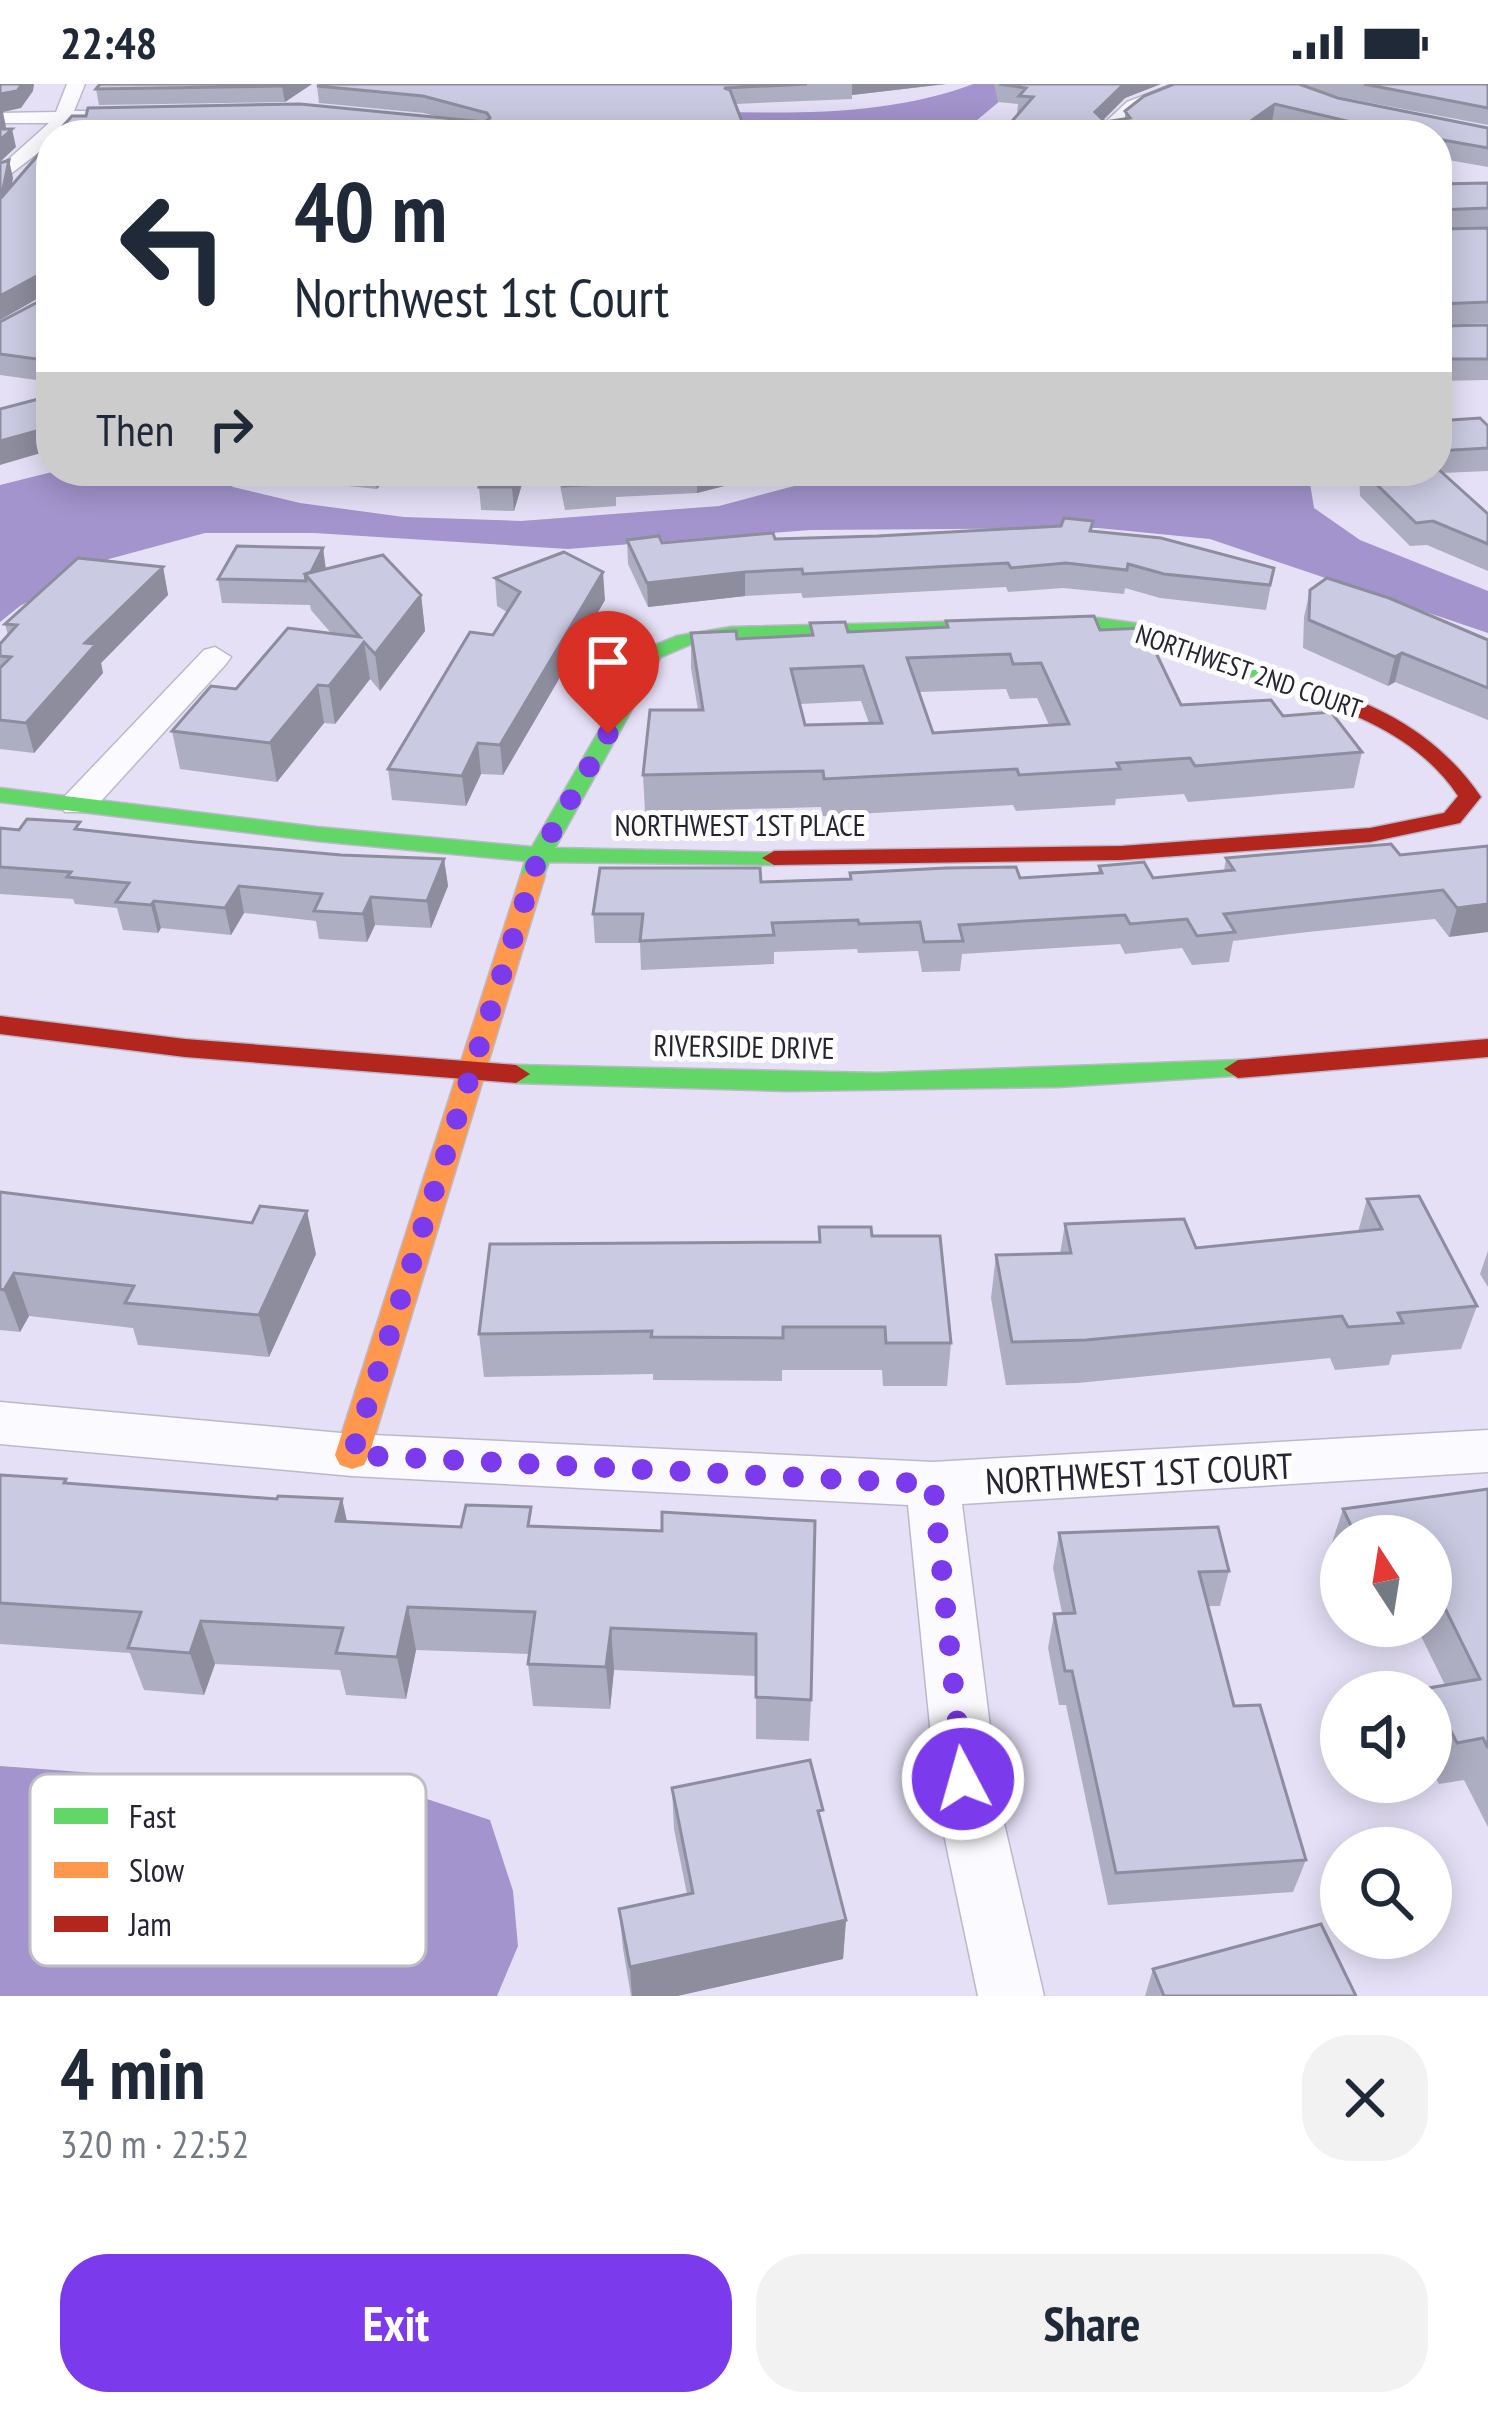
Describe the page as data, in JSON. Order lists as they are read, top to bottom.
{
  "streets": {
    "street": [
      "NORTHWEST 2ND COURT",
      "NORTHWEST 1ST PLACE",
      "RIVERSIDE DRIVE",
      "NORTHWEST 1ST COURT"
    ]
  },
  "crossings": [
    ["NORTHWEST 2ND COURT", "NORTHWEST 1ST PLACE"],
    ["NORTHWEST 2ND COURT", "RIVERSIDE DRIVE"],
    ["NORTHWEST 2ND COURT", "NORTHWEST 1ST COURT"]
  ],
  "legend": ["Fast", "Slow", "Jam"],
  "north": "top",
  "page": {
    "status": "22:48",
    "turn": ["40 m", "Northwest 1st Court"],
    "then": "Then",
    "heading": ["4 min", "320 m · 22:52"],
    "buttons": ["Exit", "Share"]
  }
}
